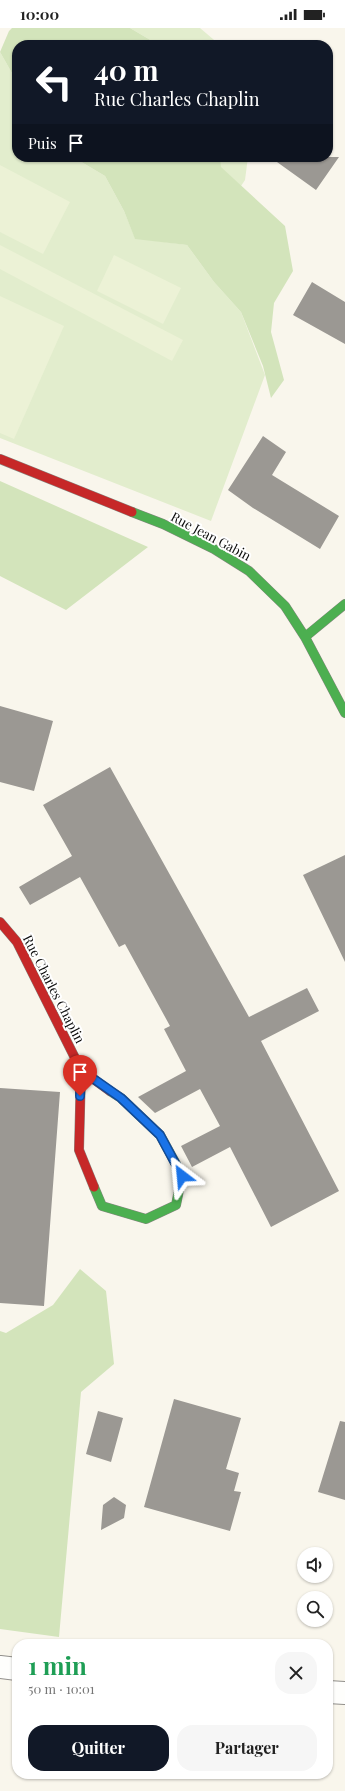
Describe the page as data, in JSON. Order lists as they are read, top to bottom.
{
  "streets": {
    "street": ["Rue Jean Gabin", "Rue Charles Chaplin"]
  },
  "page": {
    "status": "10:00",
    "turn": ["40 m", "Rue Charles Chaplin"],
    "then": "Puis",
    "heading": ["1 min", "50 m · 10:01"],
    "buttons": ["Quitter", "Partager"]
  }
}
